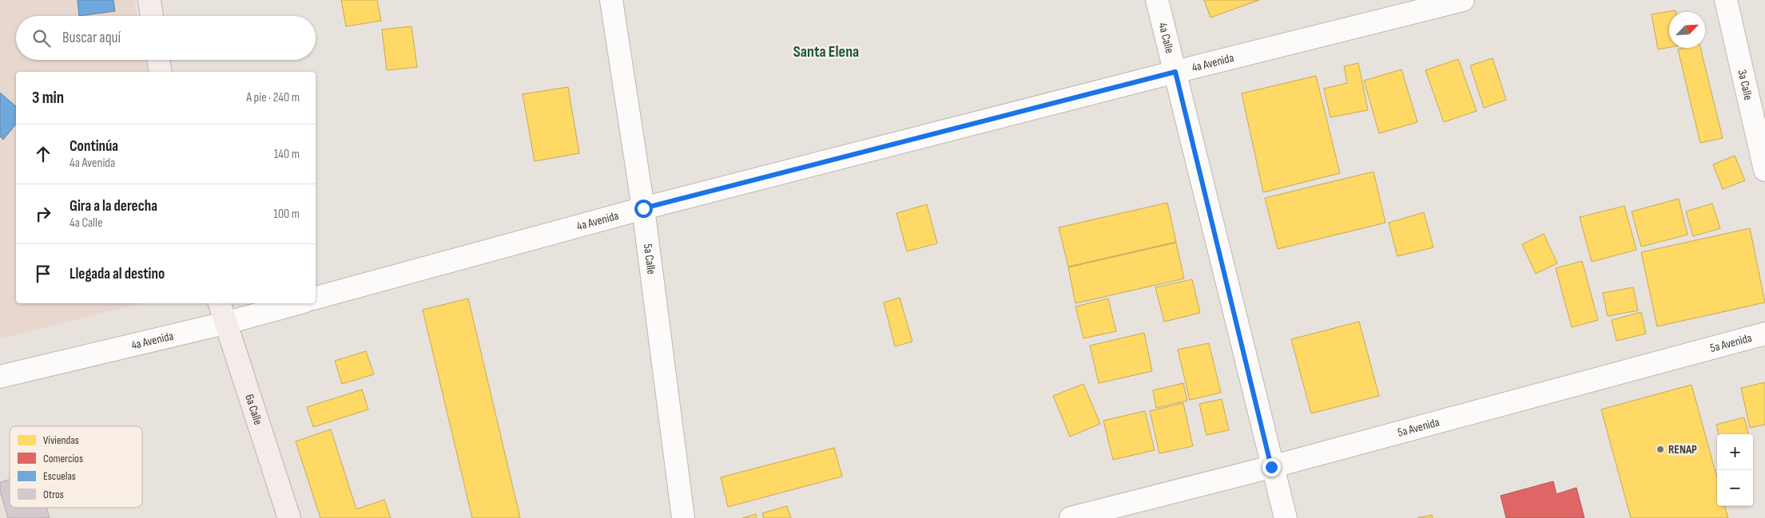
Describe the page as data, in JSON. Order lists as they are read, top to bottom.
{
  "streets": {
    "main road": ["6a Calle"],
    "street": [
      "4a Calle",
      "4a Avenida",
      "3a Calle",
      "5a Calle",
      "5a Avenida"
    ]
  },
  "crossings": [
    ["4a Calle", "4a Avenida"],
    ["4a Calle", "5a Avenida"],
    ["4a Avenida", "5a Calle"],
    ["4a Avenida", "6a Calle"]
  ],
  "districts": ["Santa Elena"],
  "places": ["RENAP"],
  "legend": [
    "Viviendas",
    "Comercios",
    "Escuelas",
    "Otros"
  ],
  "north": "top right",
  "page": {
    "search": "Buscar aquí",
    "heading": ["3 min", "A pie · 240 m"],
    "list": [
      ["Continúa", "4a Avenida", "140 m"],
      ["Gira a la derecha", "4a Calle", "100 m"],
      "Llegada al destino"
    ],
    "map_buttons": ["+", "−"]
  }
}
